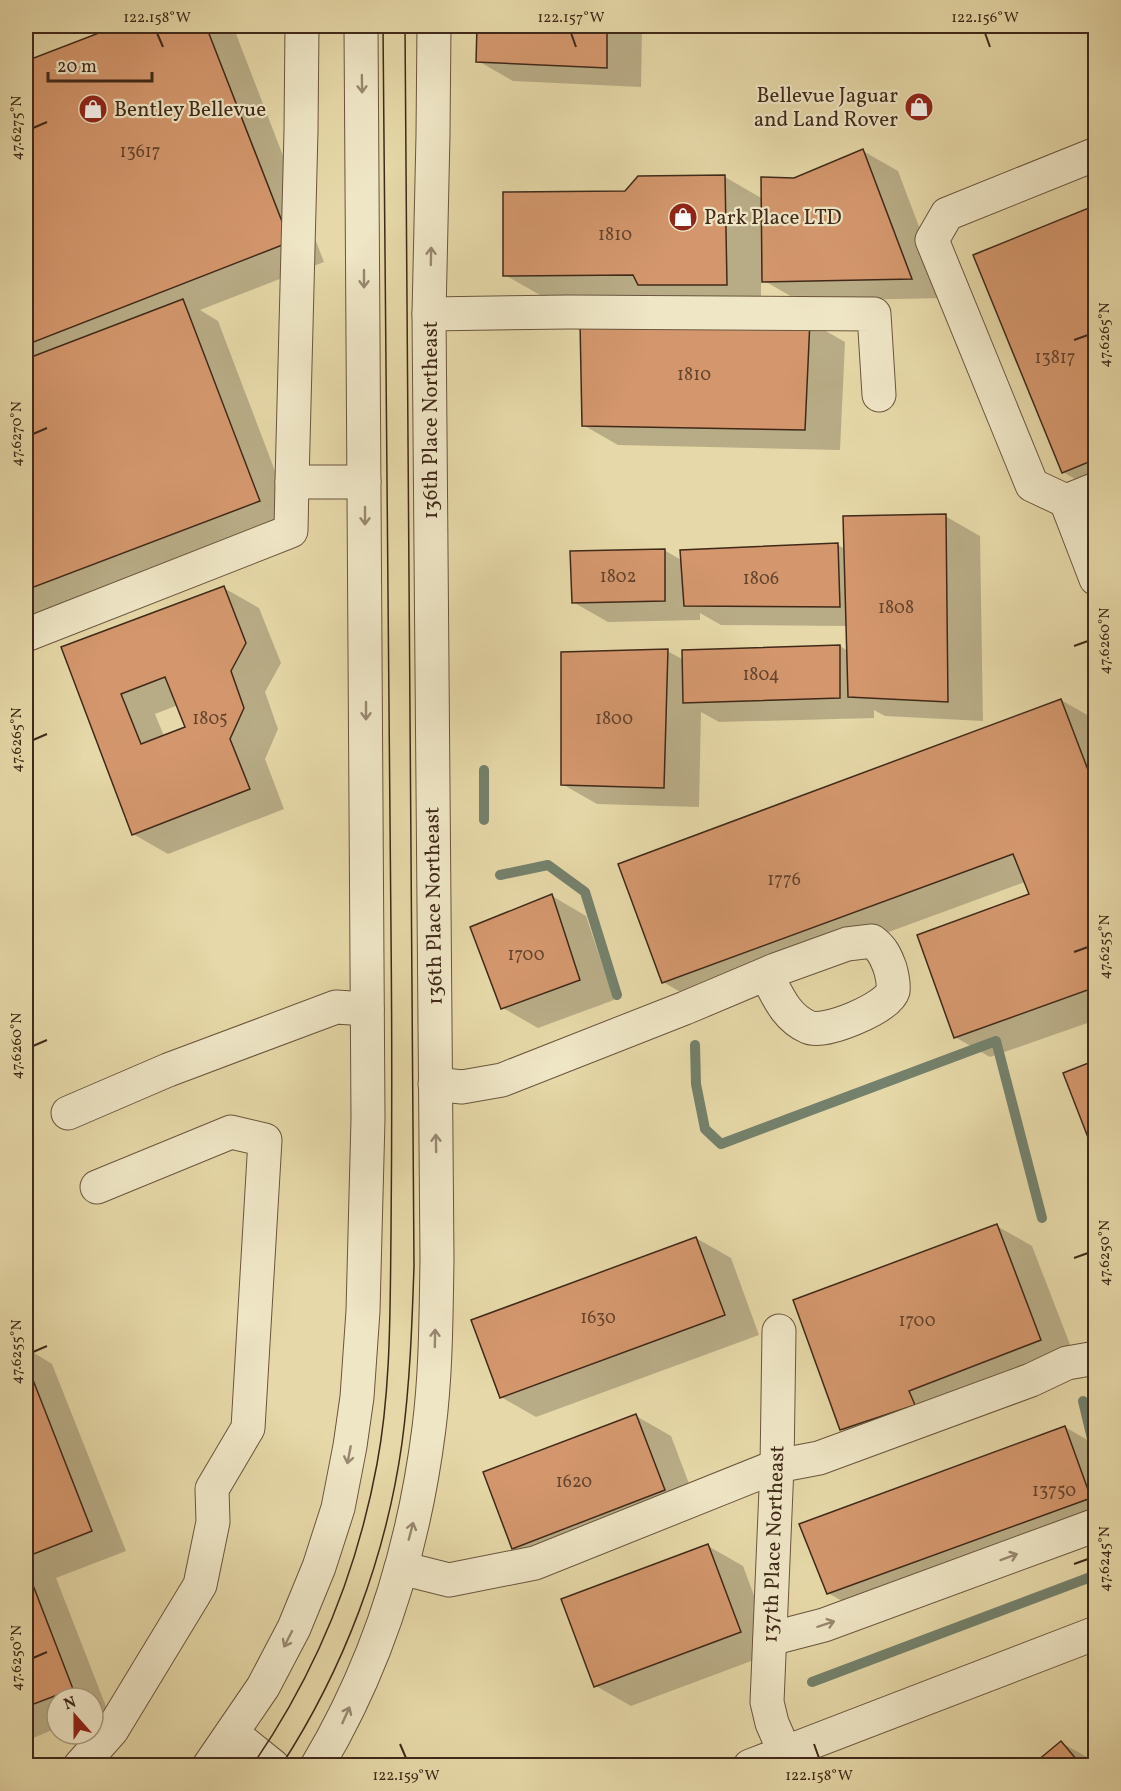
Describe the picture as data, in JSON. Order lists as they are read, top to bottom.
{
  "streets": {
    "street": ["136th Place Northeast", "137th Place Northeast"]
  },
  "places": {
    "shop": ["Bellevue Jaguar and Land Rover", "Bentley Bellevue", "Park Place LTD"]
  },
  "house_numbers": [
    "13617",
    "1810",
    "13817",
    "1810",
    "1802",
    "1806",
    "1808",
    "1804",
    "1805",
    "1800",
    "1776",
    "1700",
    "1630",
    "1700",
    "1620",
    "13750"
  ],
  "scale_bar": "20 m",
  "north": "top",
  "coordinates": [
    "122.158°W",
    "122.157°W",
    "122.156°W",
    "47.6275°N",
    "47.6265°N",
    "47.6270°N",
    "47.6260°N",
    "47.6255°N",
    "47.6250°N",
    "47.6245°N",
    "122.159°W"
  ]
}
